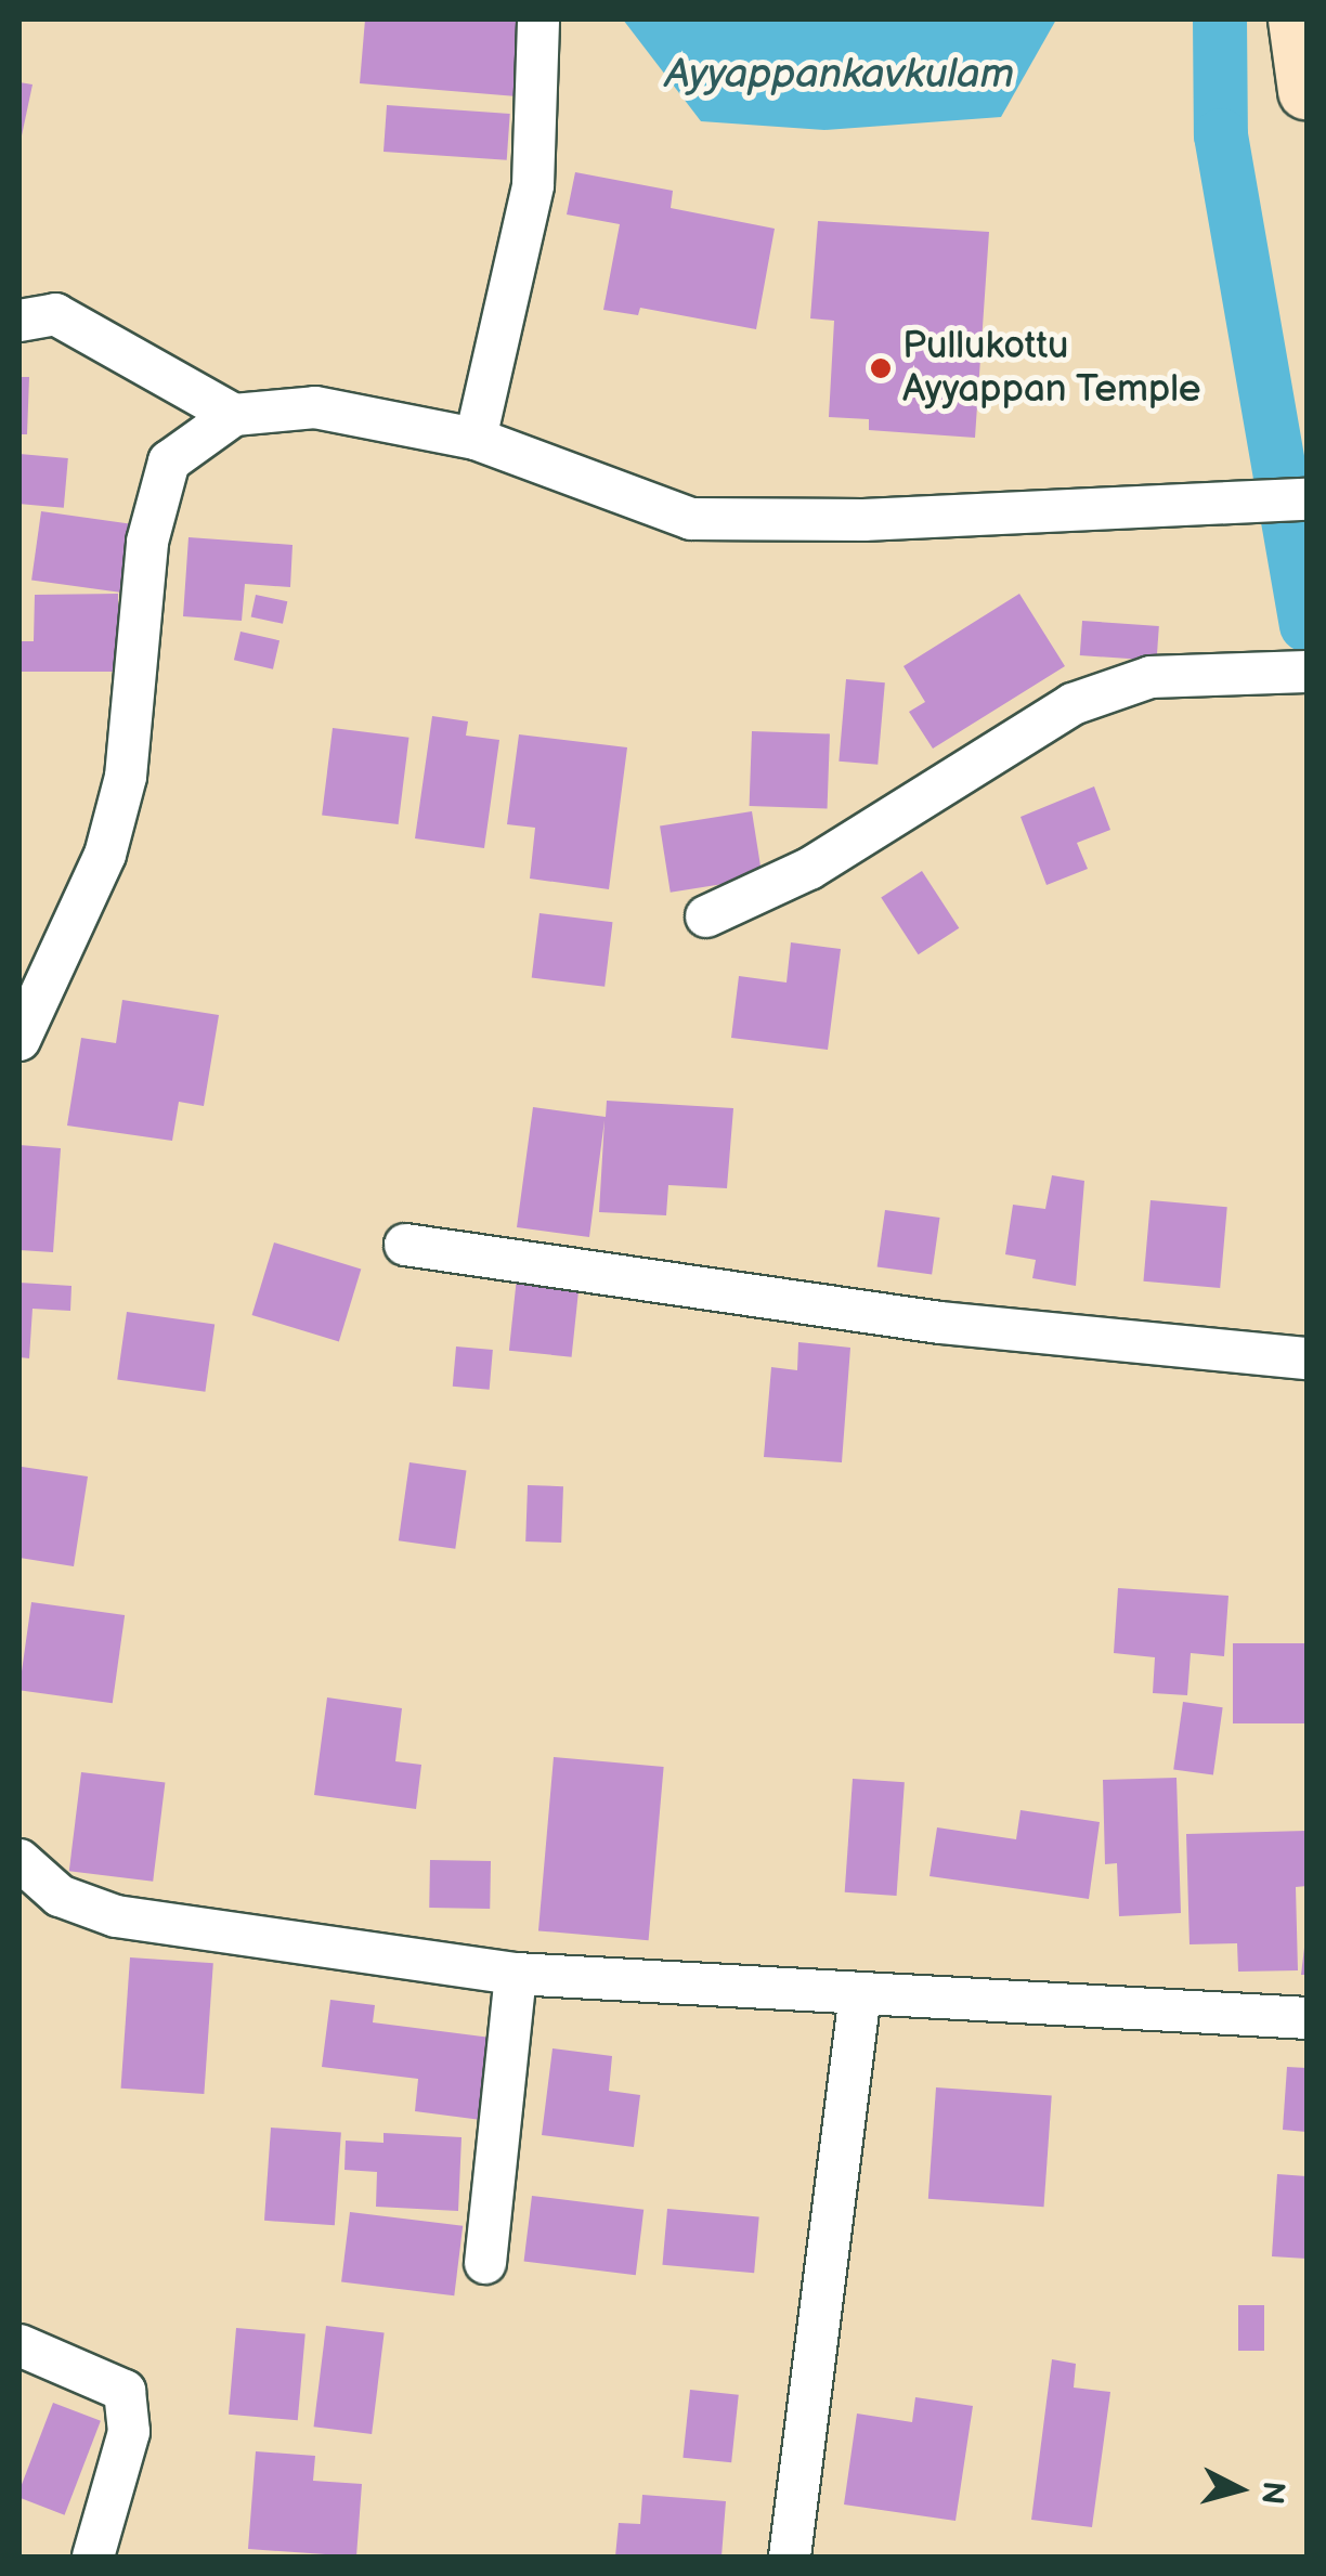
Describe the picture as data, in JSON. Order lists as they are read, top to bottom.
{
  "water": ["Ayyappankavkulam"],
  "places": ["Pullukottu Ayyappan Temple"],
  "north": "right"
}
